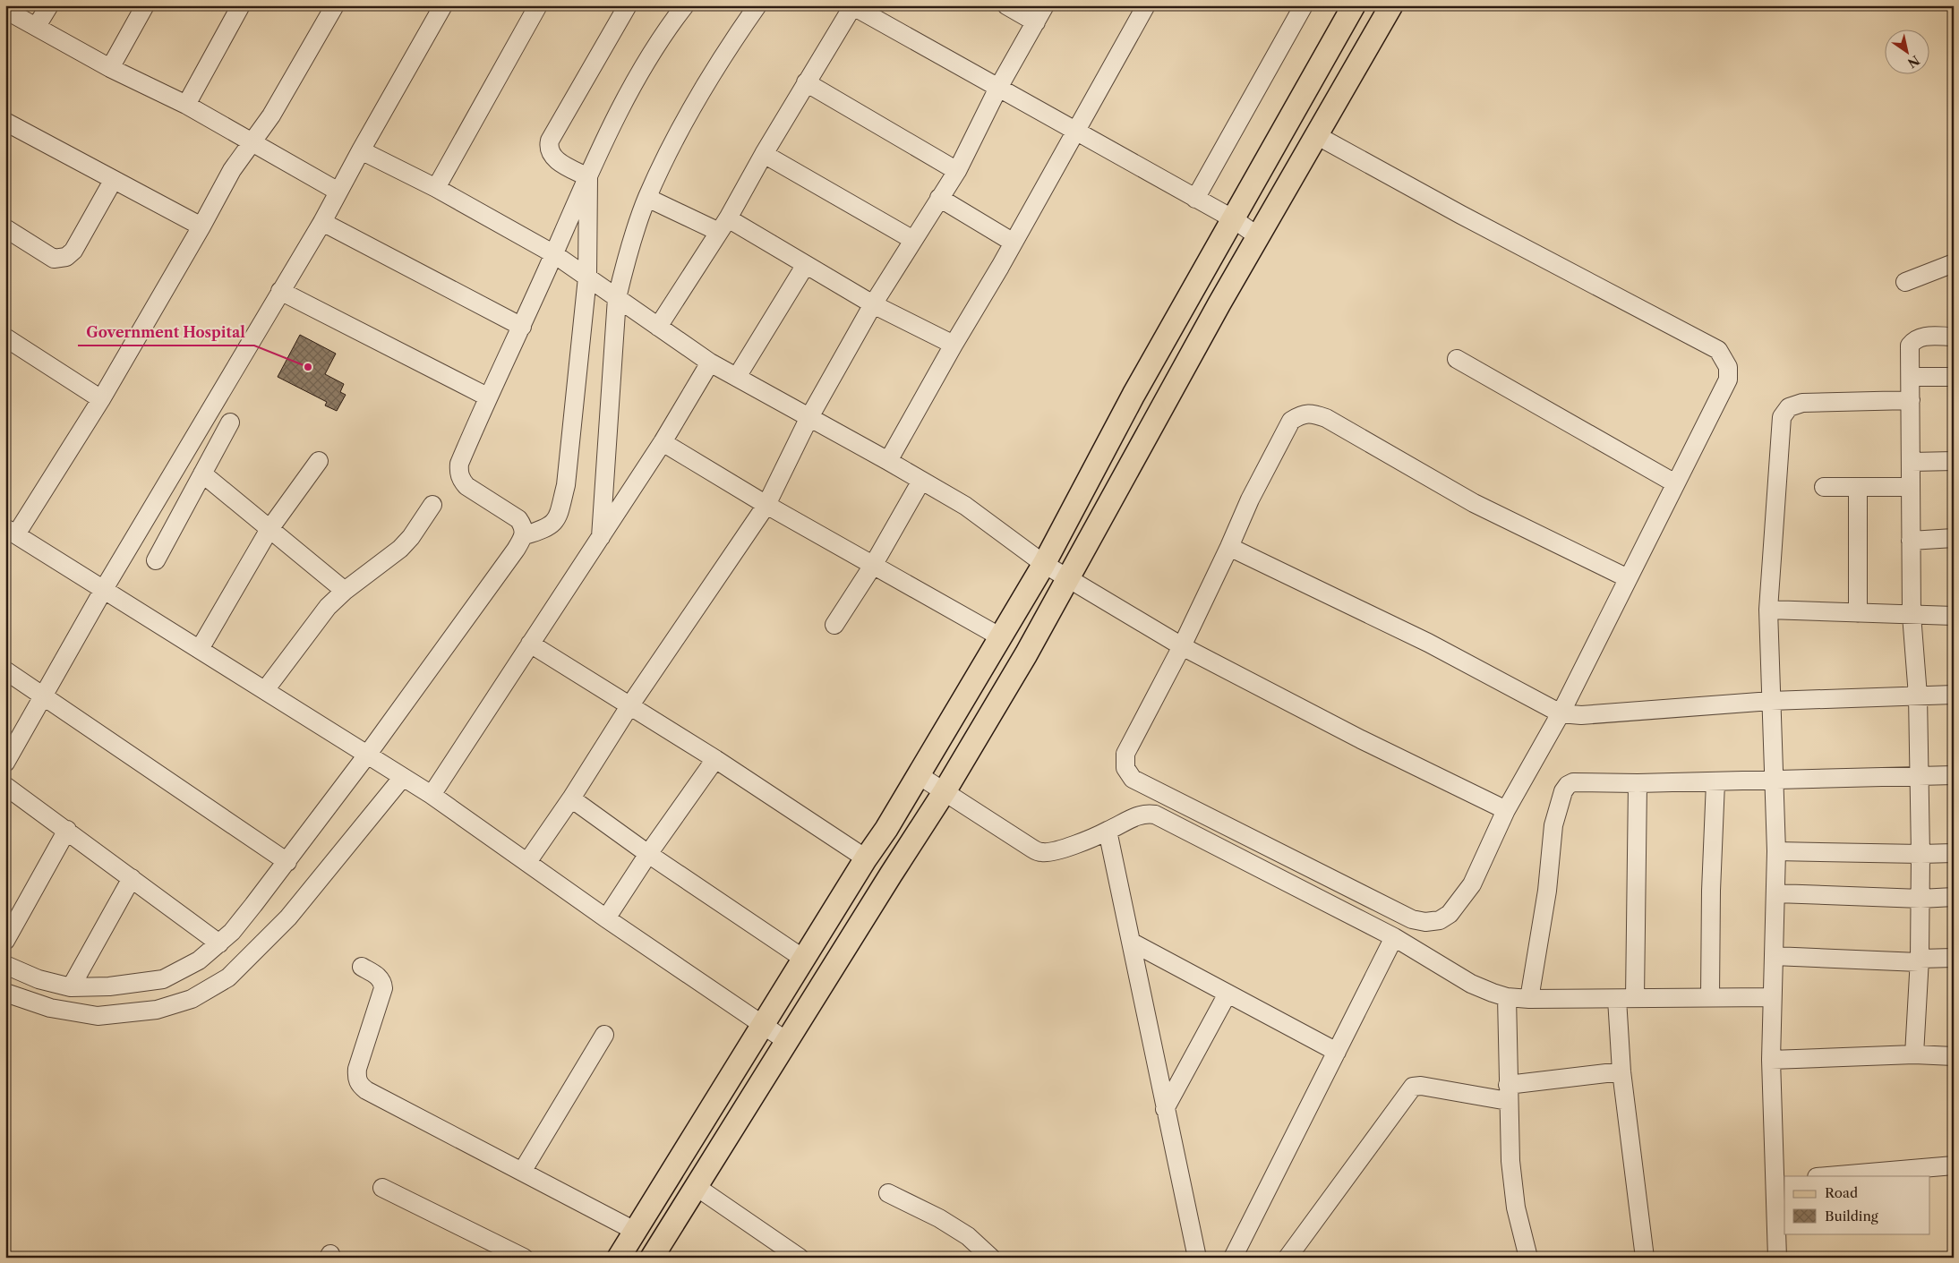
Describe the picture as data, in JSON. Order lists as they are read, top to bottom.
{
  "places": ["Government Hospital"],
  "legend": ["Road", "Building"],
  "north": "bottom right"
}
